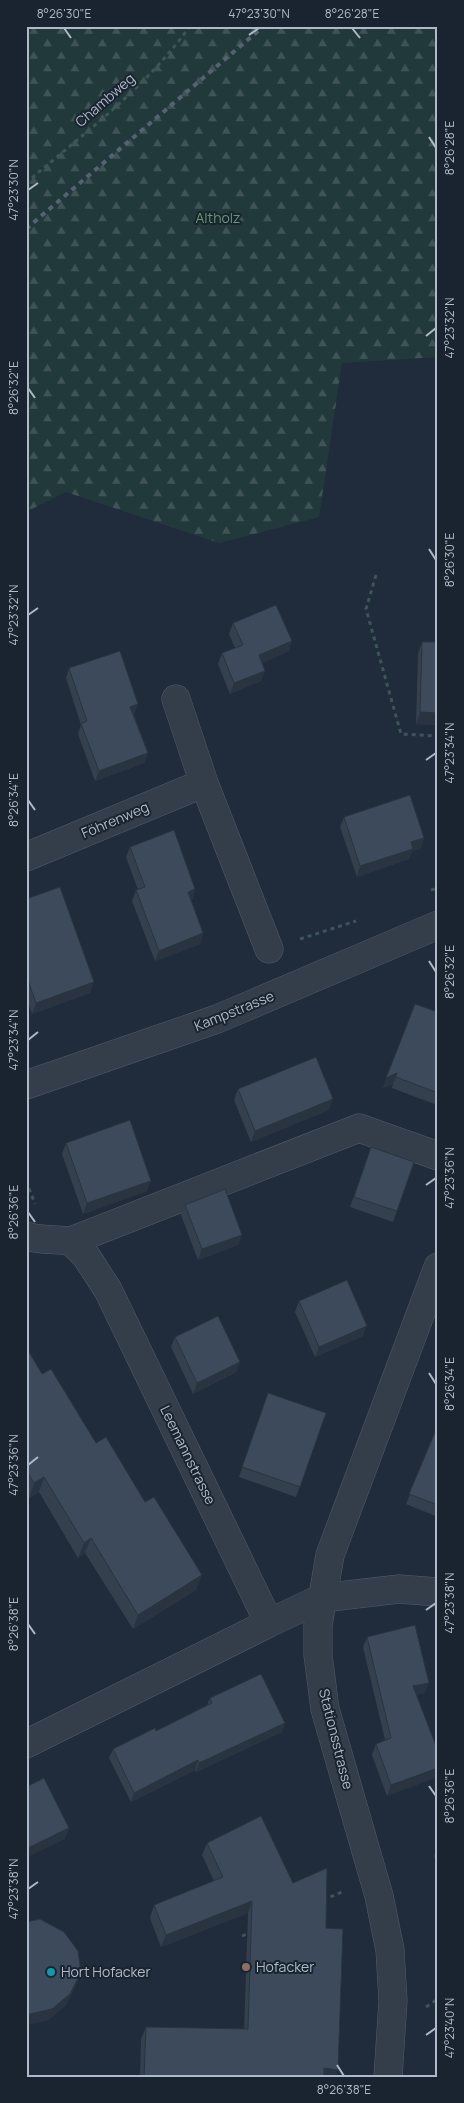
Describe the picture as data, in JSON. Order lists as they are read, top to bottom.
{
  "streets": {
    "street": [
      "Föhrenweg",
      "Kampstrasse",
      "Leemannstrasse",
      "Stationsstrasse"
    ],
    "path": ["Chambweg"]
  },
  "parks": ["Altholz"],
  "places": ["Hofacker", "Hort Hofacker"],
  "coordinates": [
    "8°26'30\"E",
    "47°23'30\"N",
    "8°26'28\"E",
    "47°23'32\"N",
    "8°26'32\"E",
    "47°23'34\"N",
    "8°26'34\"E",
    "47°23'36\"N",
    "8°26'36\"E",
    "47°23'38\"N",
    "8°26'38\"E",
    "47°23'40\"N"
  ]
}
